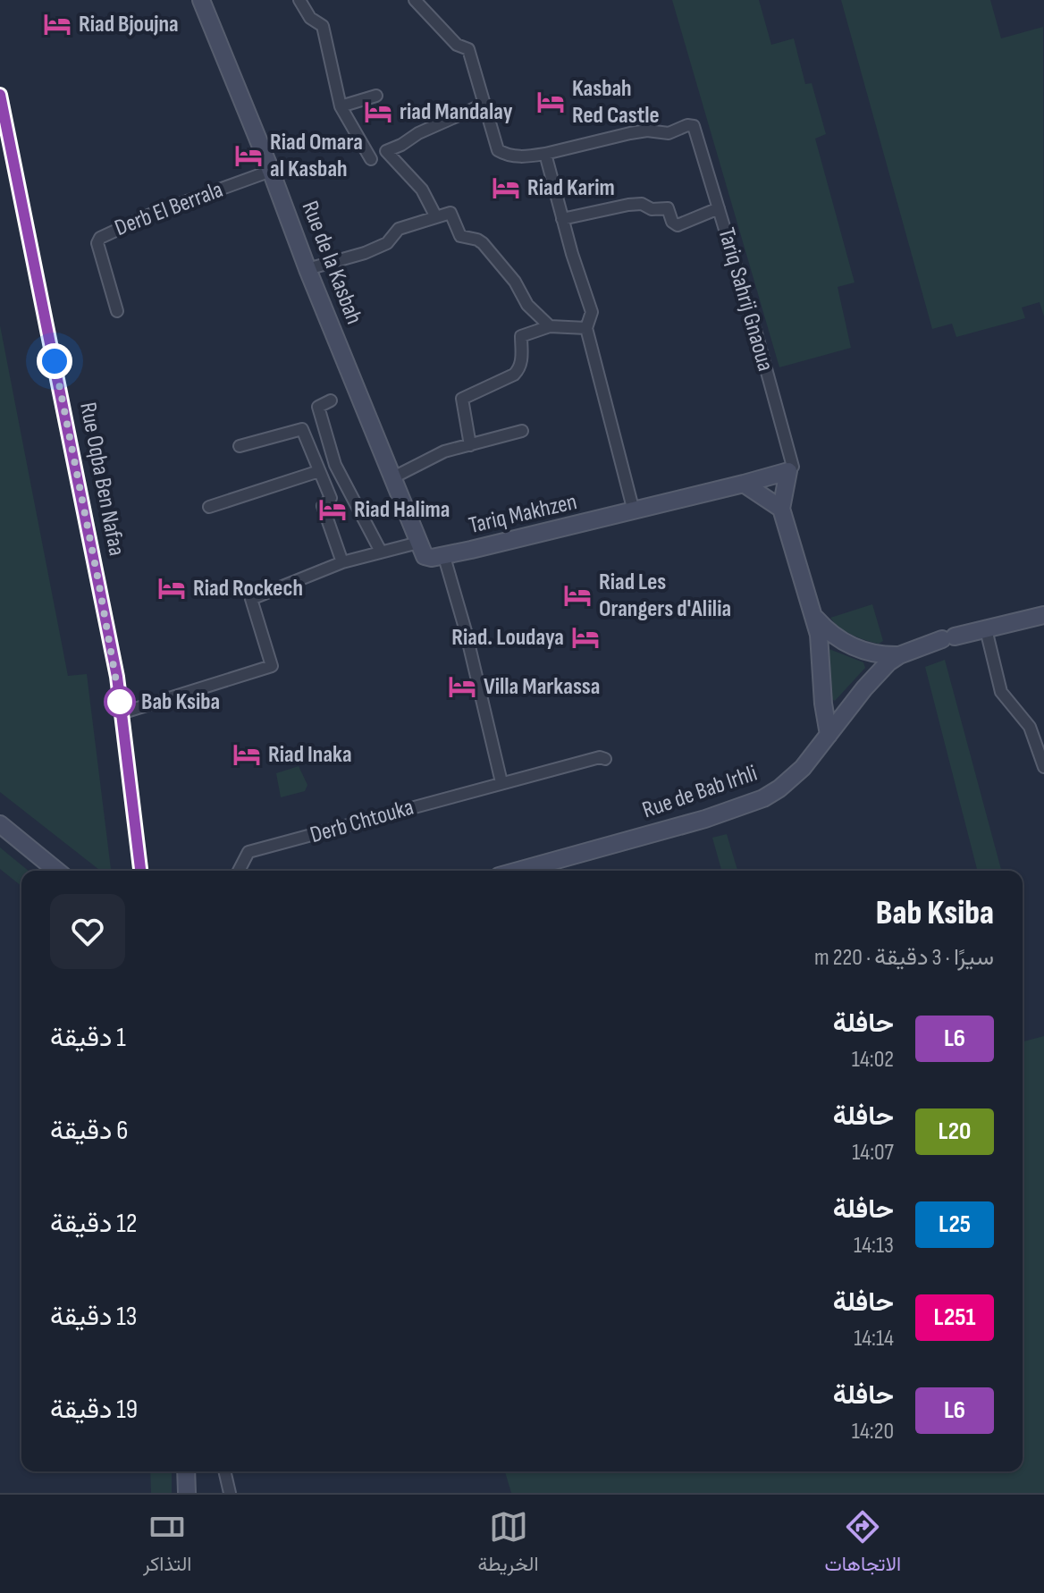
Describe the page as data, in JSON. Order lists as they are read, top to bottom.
{
  "streets": {
    "street": [
      "Derb El Berrala",
      "Rue de la Kasbah",
      "Tariq Sahrij Gnaoua",
      "Rue Oqba Ben Nafaa",
      "Tariq Makhzen",
      "Rue de Bab Irhli",
      "Derb Chtouka"
    ]
  },
  "crossings": [
    ["Derb El Berrala", "Rue de la Kasbah"],
    ["Rue de la Kasbah", "Tariq Makhzen"],
    ["Tariq Sahrij Gnaoua", "Tariq Makhzen"]
  ],
  "places": {
    "hotel": [
      "Riad Bjoujna",
      "Kasbah Red Castle",
      "riad Mandalay",
      "Riad Omara al Kasbah",
      "Riad Karim",
      "Riad Halima",
      "Riad Rockech",
      "Riad Les Orangers d'Alilia",
      "Riad. Loudaya",
      "Villa Markassa",
      "Riad Inaka"
    ],
    "other": ["Bab Ksiba"]
  },
  "lines": ["bus line L6"],
  "page": {
    "heading": ["Bab Ksiba", "سيرًا · 3 دقيقة · 220 m"],
    "list": [
      {
        "mark": "L6",
        "name": "حافلة",
        "note": "14:02",
        "value": "1 دقيقة"
      },
      {
        "mark": "L20",
        "name": "حافلة",
        "note": "14:07",
        "value": "6 دقيقة"
      },
      {
        "mark": "L25",
        "name": "حافلة",
        "note": "14:13",
        "value": "12 دقيقة"
      },
      {
        "mark": "L251",
        "name": "حافلة",
        "note": "14:14",
        "value": "13 دقيقة"
      },
      {
        "mark": "L6",
        "name": "حافلة",
        "note": "14:20",
        "value": "19 دقيقة"
      }
    ],
    "tabs": ["الاتجاهات", "الخريطة", "التذاكر"]
  }
}
